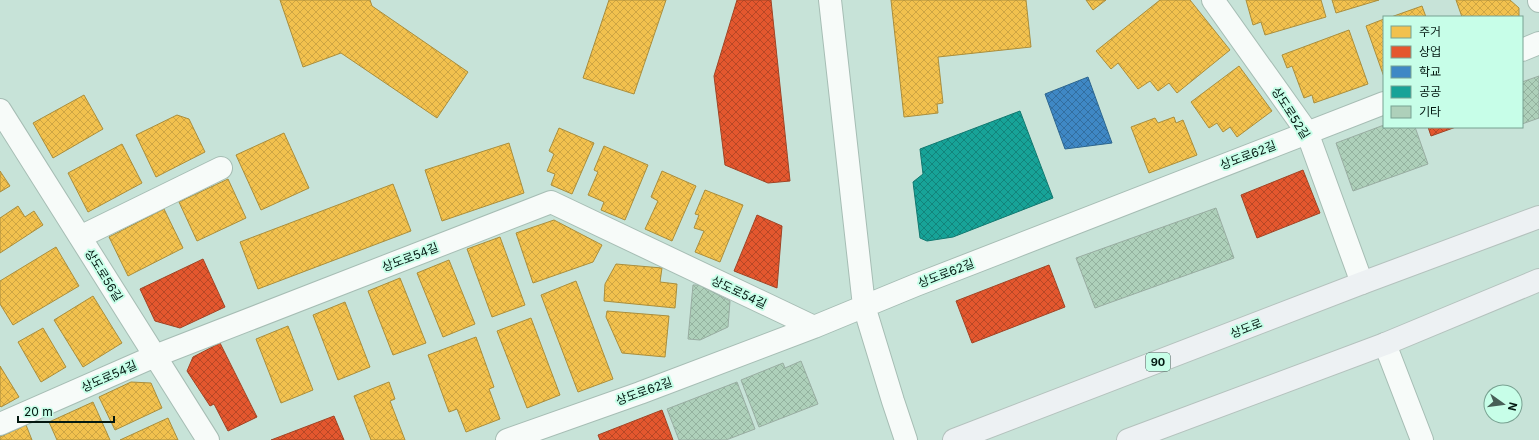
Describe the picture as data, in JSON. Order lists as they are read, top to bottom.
{
  "streets": {
    "main road": ["상도로", "90"],
    "street": [
      "상도로52길",
      "상도로62길",
      "상도로54길",
      "상도로56길"
    ]
  },
  "crossings": [
    ["상도로52길", "상도로62길"],
    ["상도로52길", "상도로"],
    ["상도로62길", "상도로54길"],
    ["상도로54길", "상도로56길"]
  ],
  "legend": [
    "주거",
    "상업",
    "학교",
    "공공",
    "기타"
  ],
  "scale_bar": "20 m",
  "north": "right"
}
